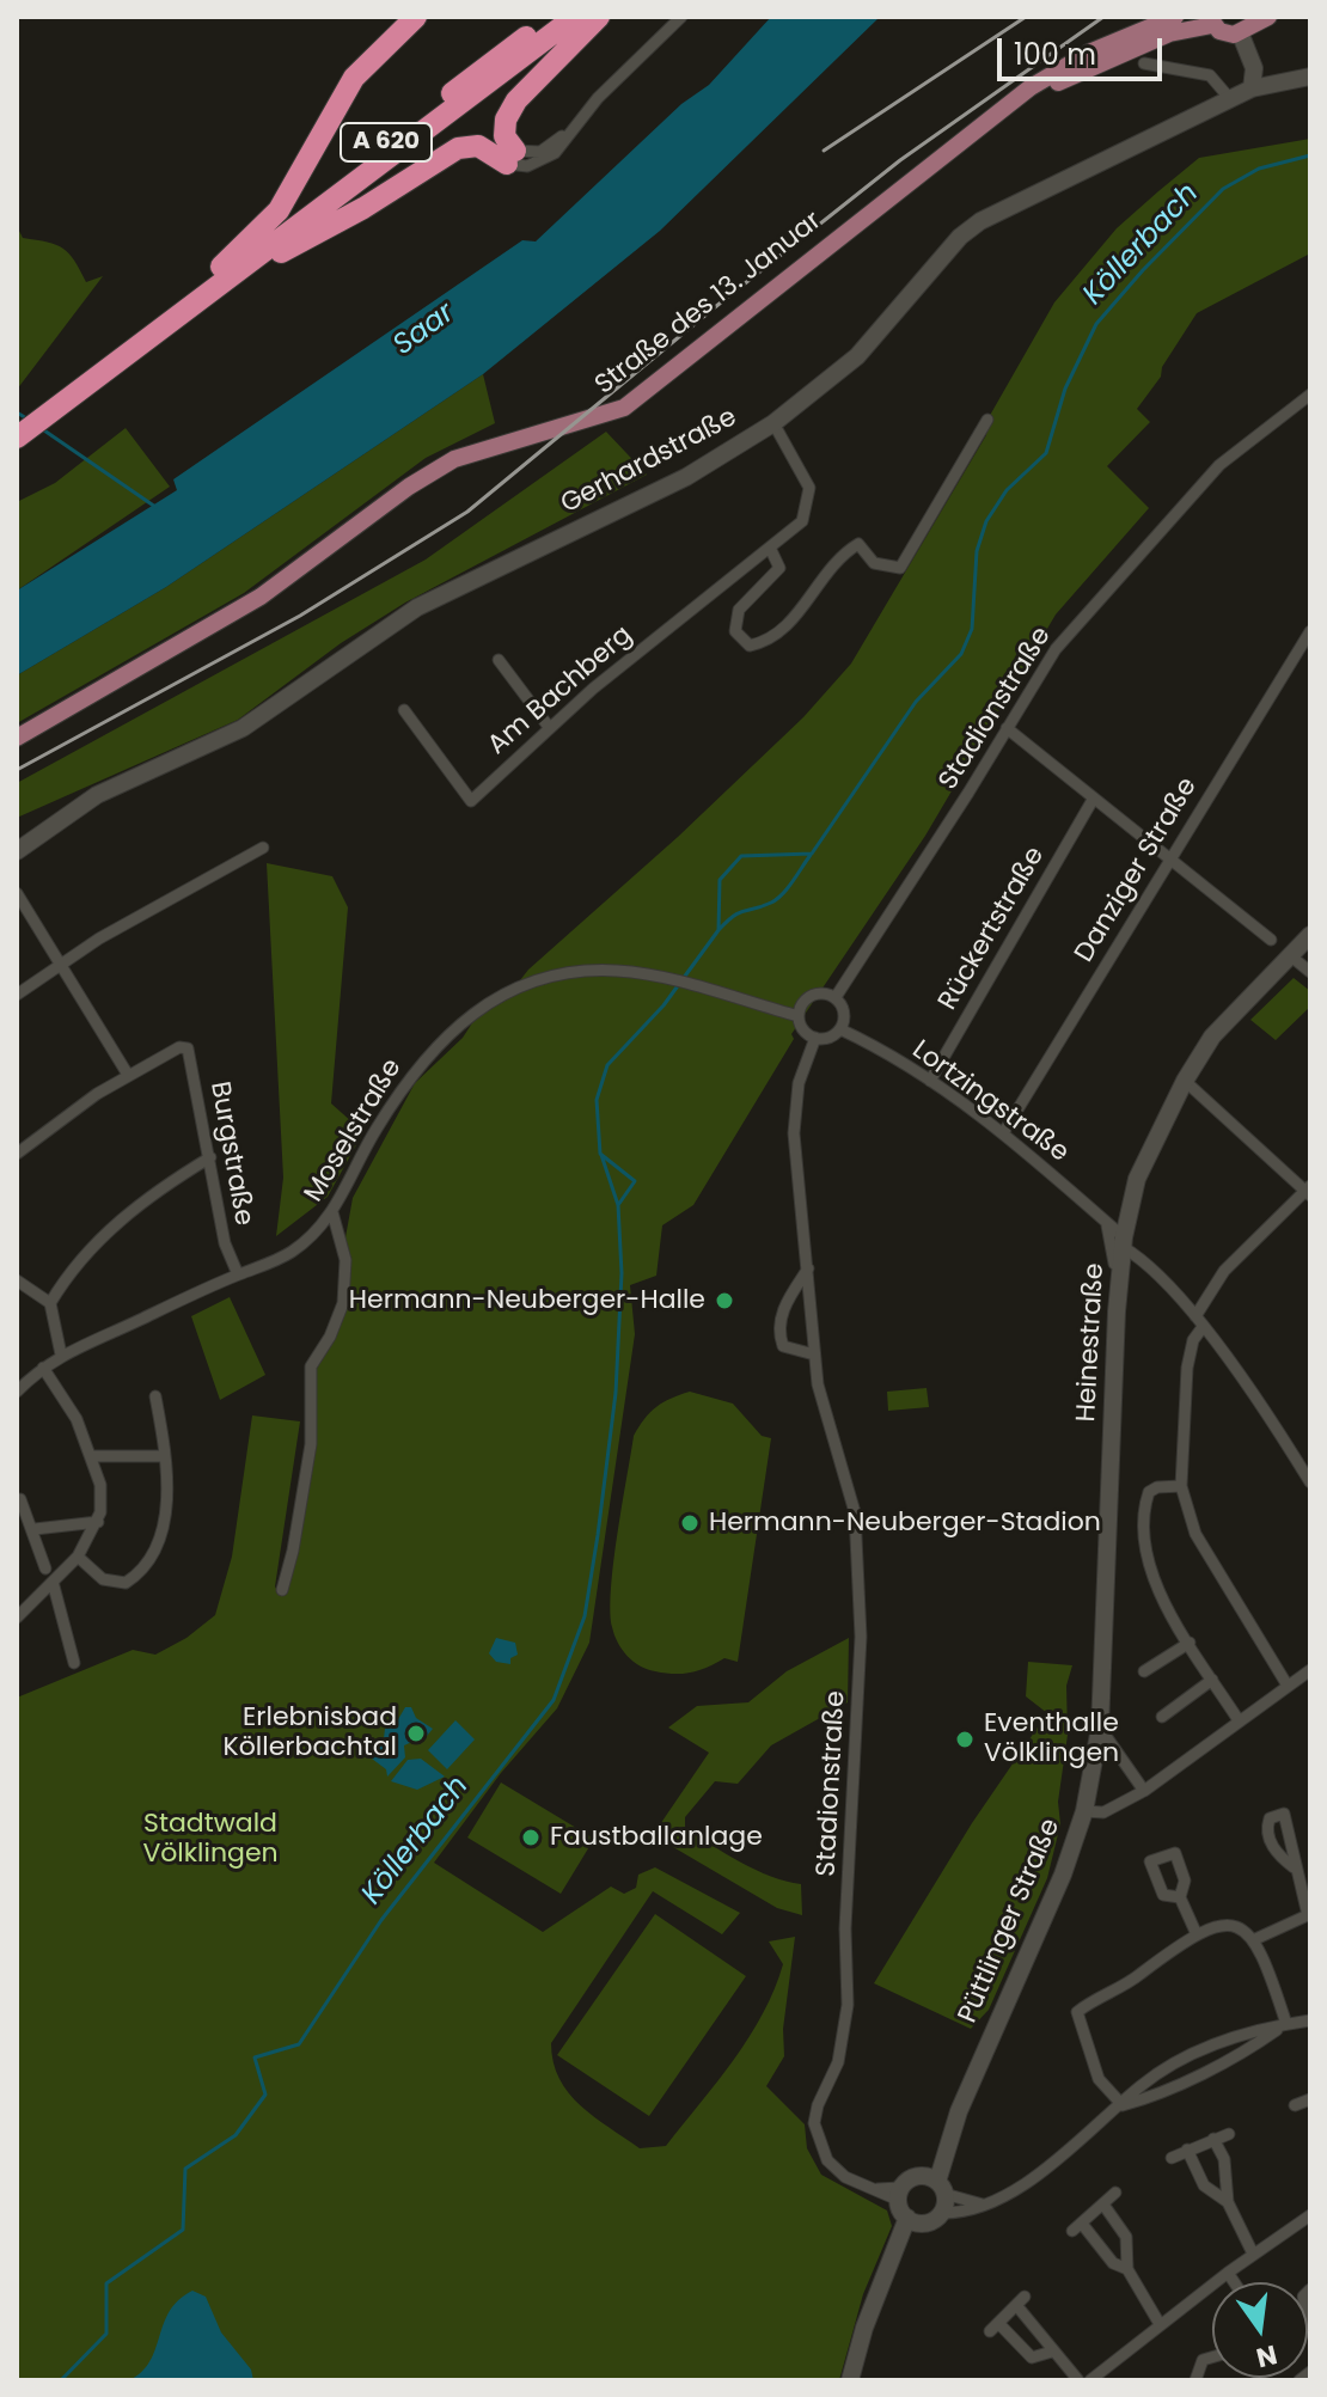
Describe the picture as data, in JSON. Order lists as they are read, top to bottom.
{
  "streets": {
    "highway": ["A 620"],
    "main road": ["Straße des 13. Januar"],
    "street": [
      "Gerhardstraße",
      "Am Bachberg",
      "Stadionstraße",
      "Danziger Straße",
      "Rückertstraße",
      "Lortzingstraße",
      "Moselstraße",
      "Burgstraße",
      "Heinestraße",
      "Püttlinger Straße"
    ]
  },
  "crossings": [
    ["Gerhardstraße", "Am Bachberg"],
    ["Stadionstraße", "Lortzingstraße"],
    ["Stadionstraße", "Moselstraße"],
    ["Danziger Straße", "Lortzingstraße"],
    ["Rückertstraße", "Lortzingstraße"],
    ["Lortzingstraße", "Moselstraße"],
    ["Lortzingstraße", "Heinestraße"],
    ["Moselstraße", "Burgstraße"],
    ["Heinestraße", "Püttlinger Straße"]
  ],
  "water": ["Köllerbach", "Saar"],
  "parks": ["Stadtwald Völklingen"],
  "places": [
    "Hermann-Neuberger-Halle",
    "Hermann-Neuberger-Stadion",
    "Erlebnisbad Köllerbachtal",
    "Eventhalle Völklingen",
    "Faustballanlage"
  ],
  "scale_bar": "100 m",
  "north": "bottom"
}
